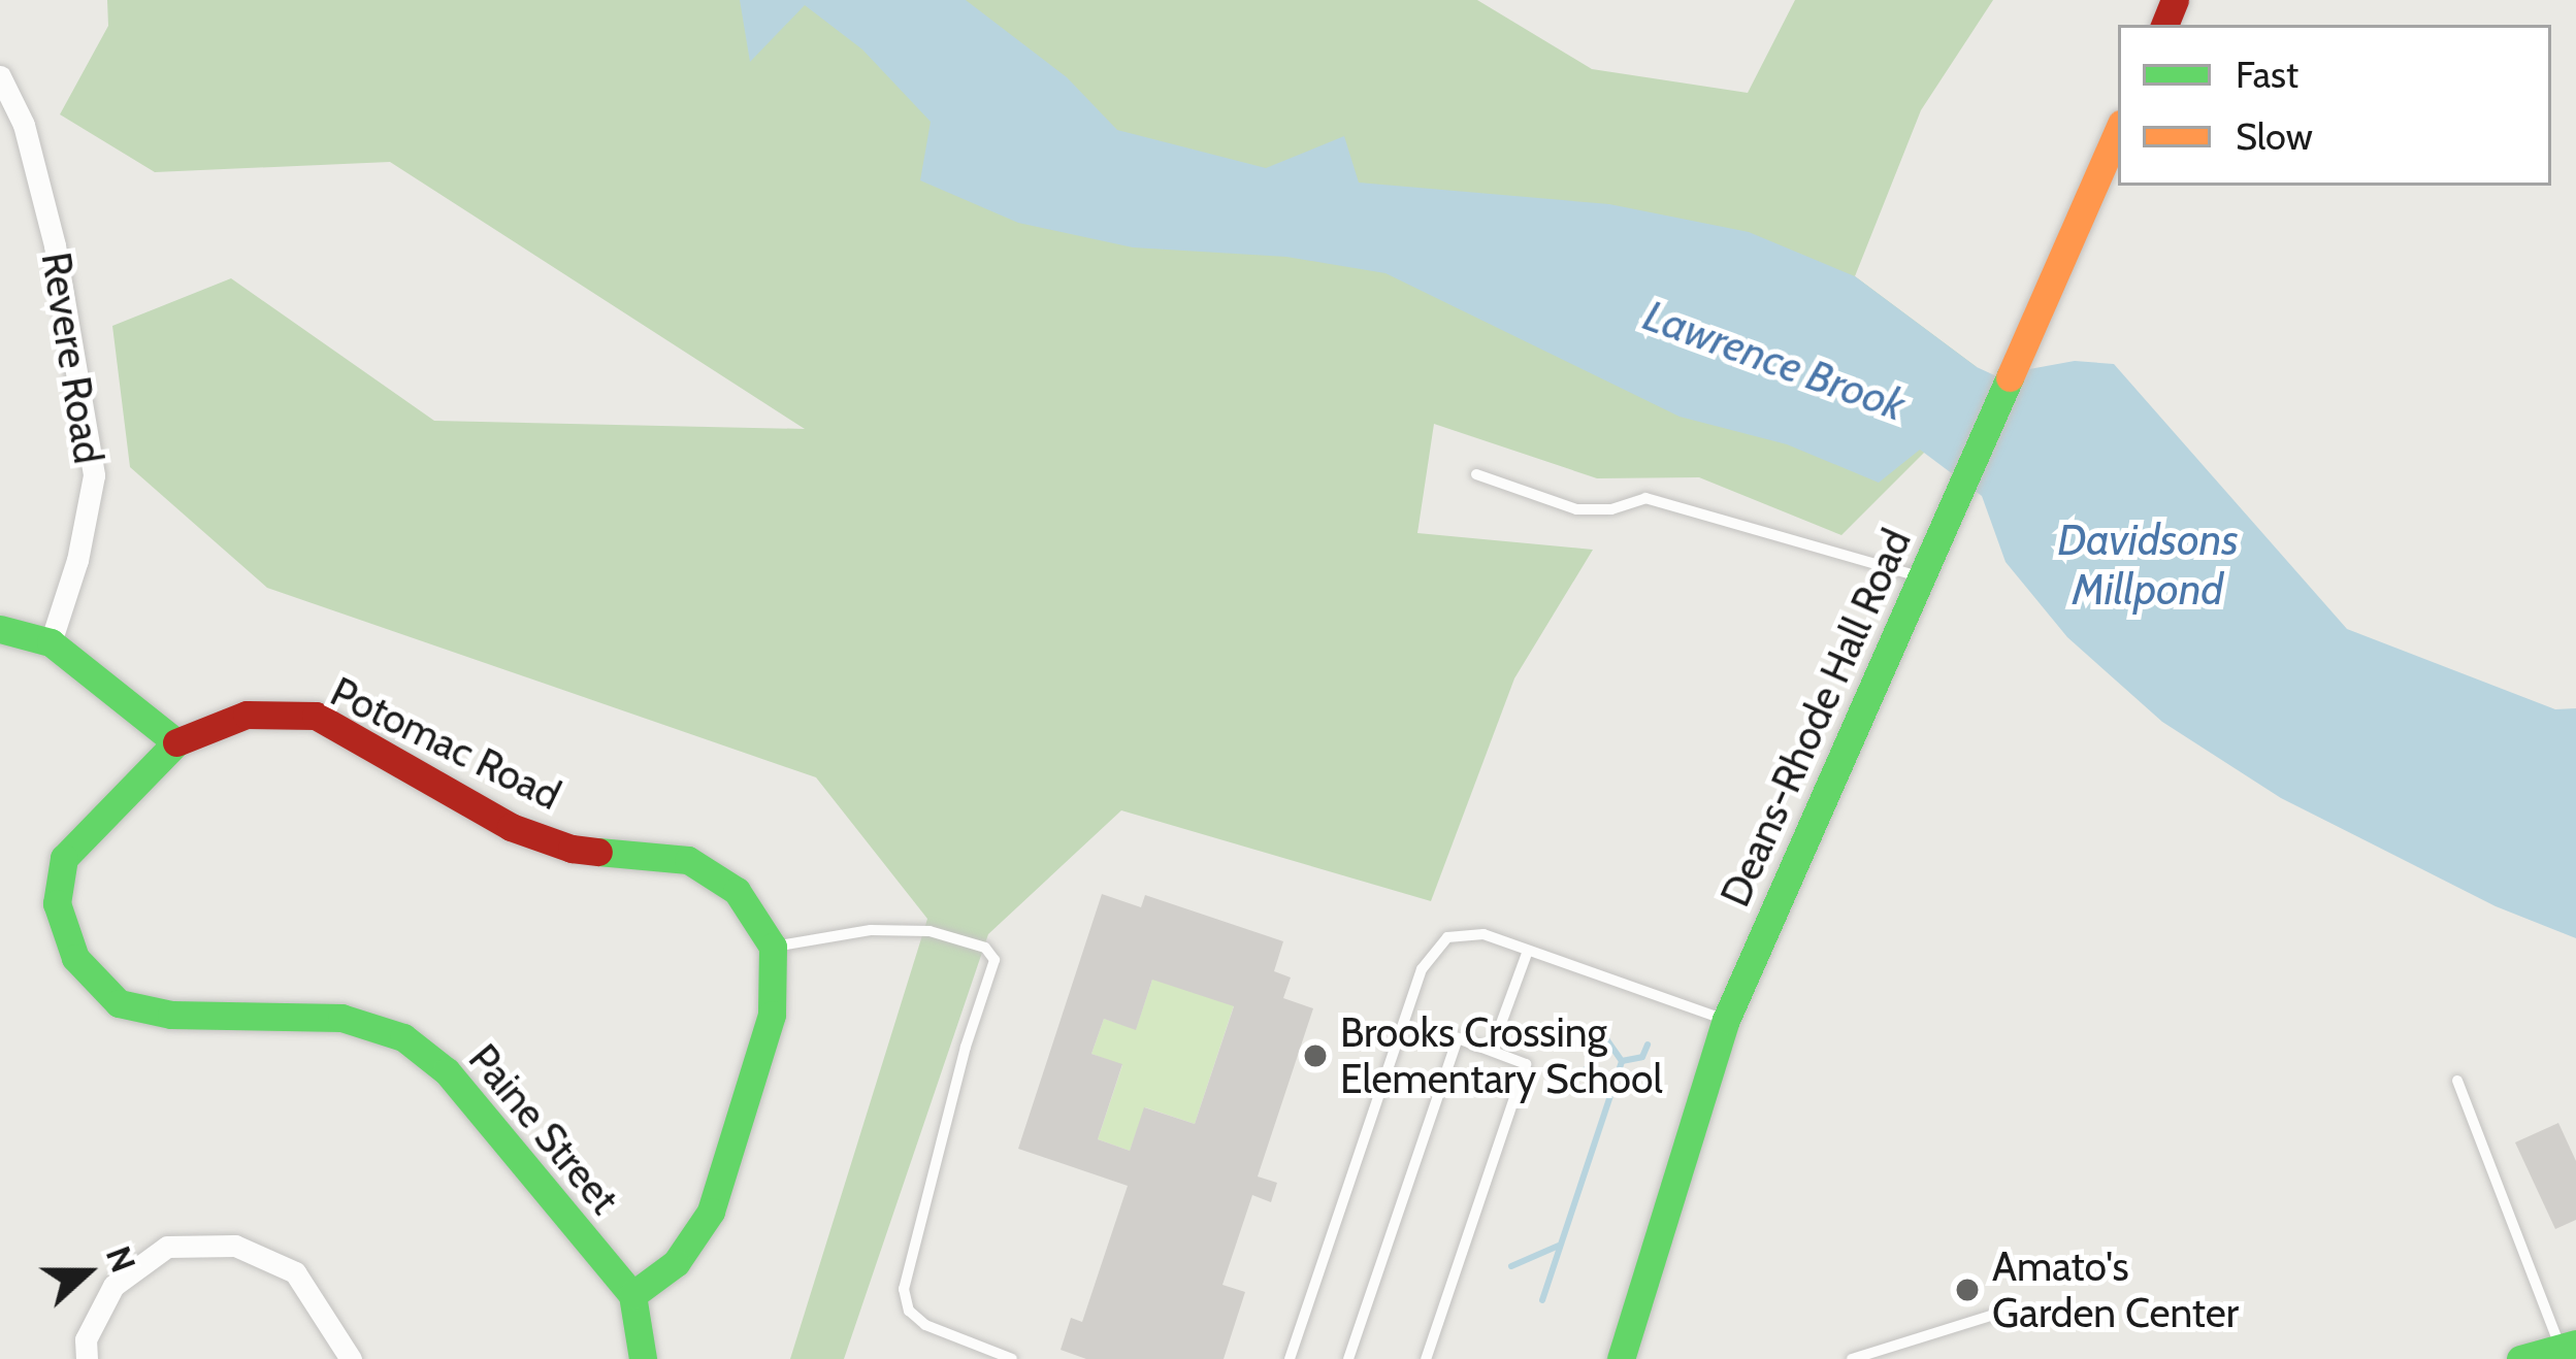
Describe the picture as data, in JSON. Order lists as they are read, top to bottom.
{
  "streets": {
    "main road": ["Deans-Rhode Hall Road", "Potomac Road", "Paine Street"],
    "street": ["Revere Road"]
  },
  "crossings": [
    ["Potomac Road", "Paine Street"]
  ],
  "water": ["Lawrence Brook", "Davidsons Millpond"],
  "places": ["Brooks Crossing Elementary School", "Amato's Garden Center"],
  "legend": ["Fast", "Slow"],
  "north": "right"
}
